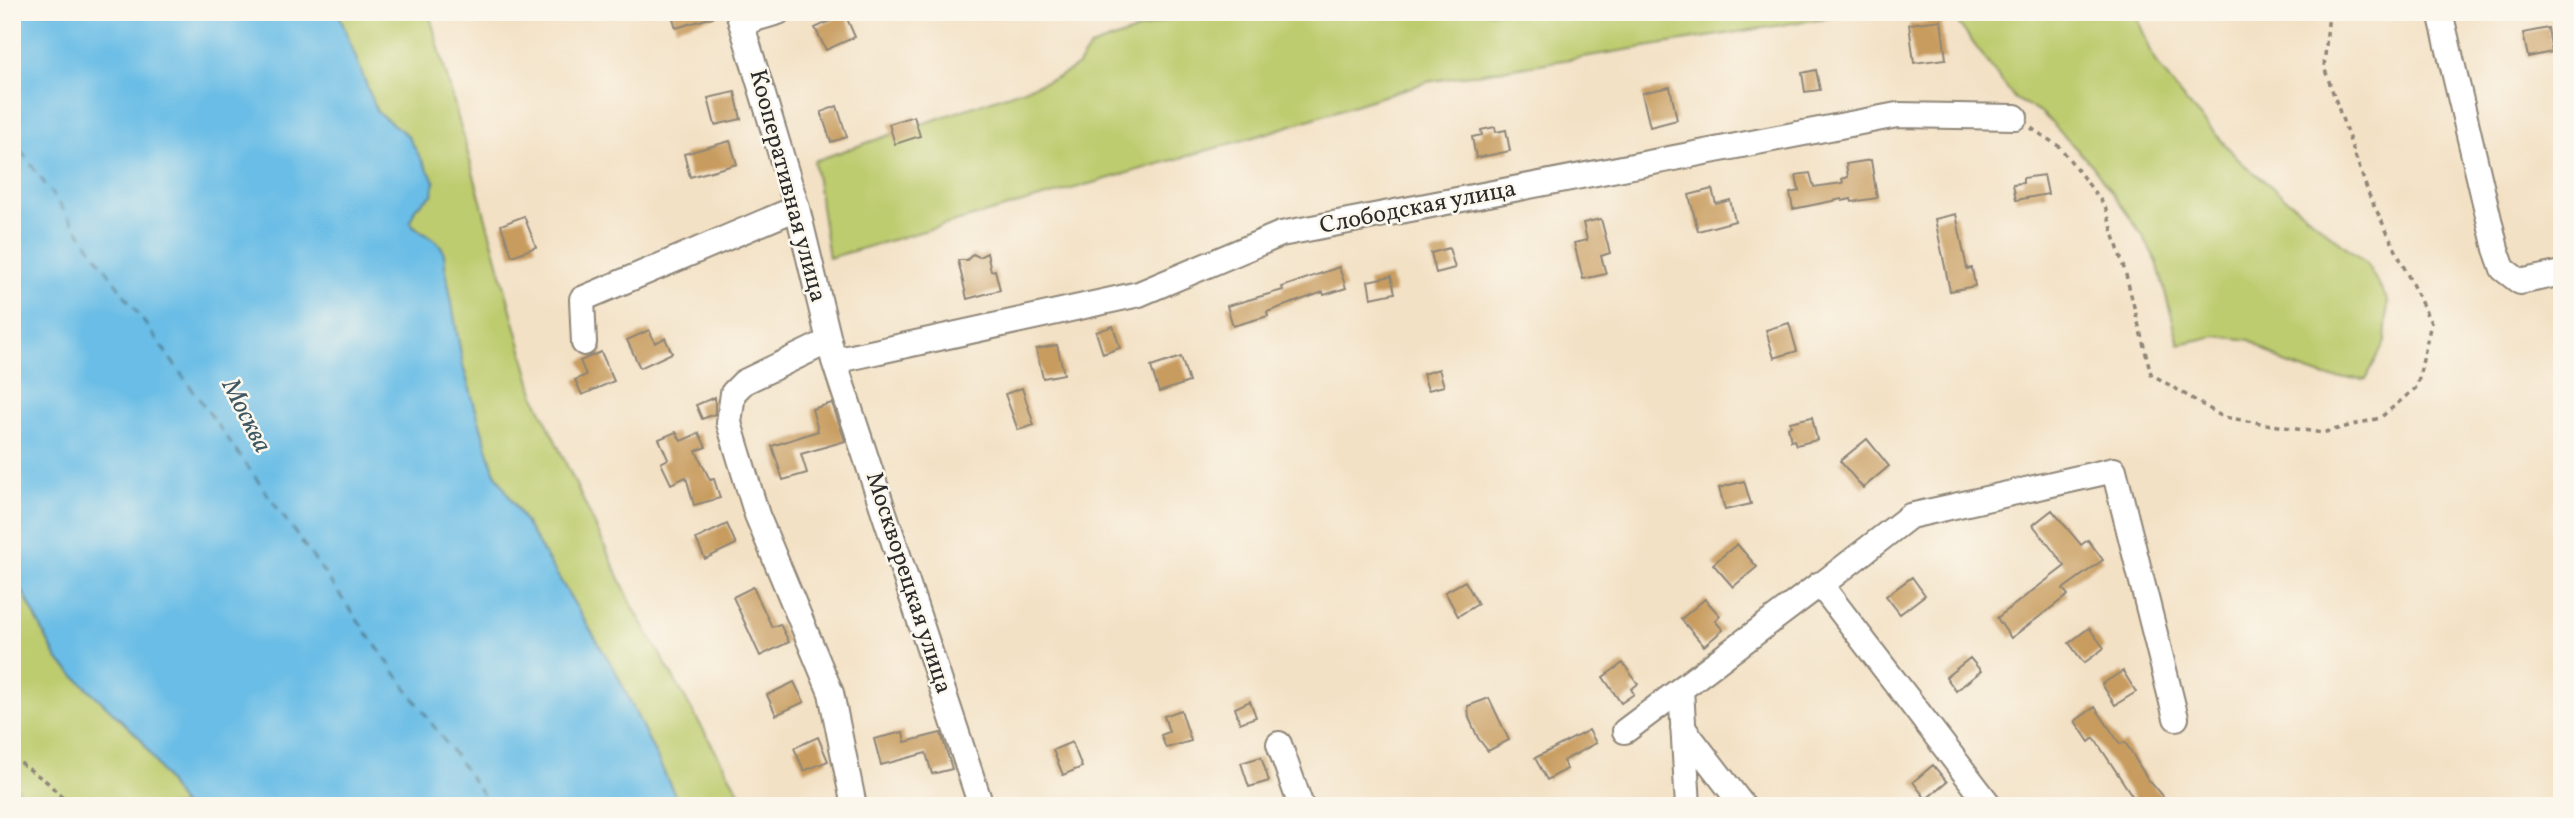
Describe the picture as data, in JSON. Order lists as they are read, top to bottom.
{
  "streets": {
    "street": ["Кооперативная улица", "Слободская улица", "Москворецкая улица"]
  },
  "crossings": [
    ["Кооперативная улица", "Слободская улица"],
    ["Кооперативная улица", "Москворецкая улица"],
    ["Слободская улица", "Москворецкая улица"]
  ],
  "water": ["Москва"]
}
